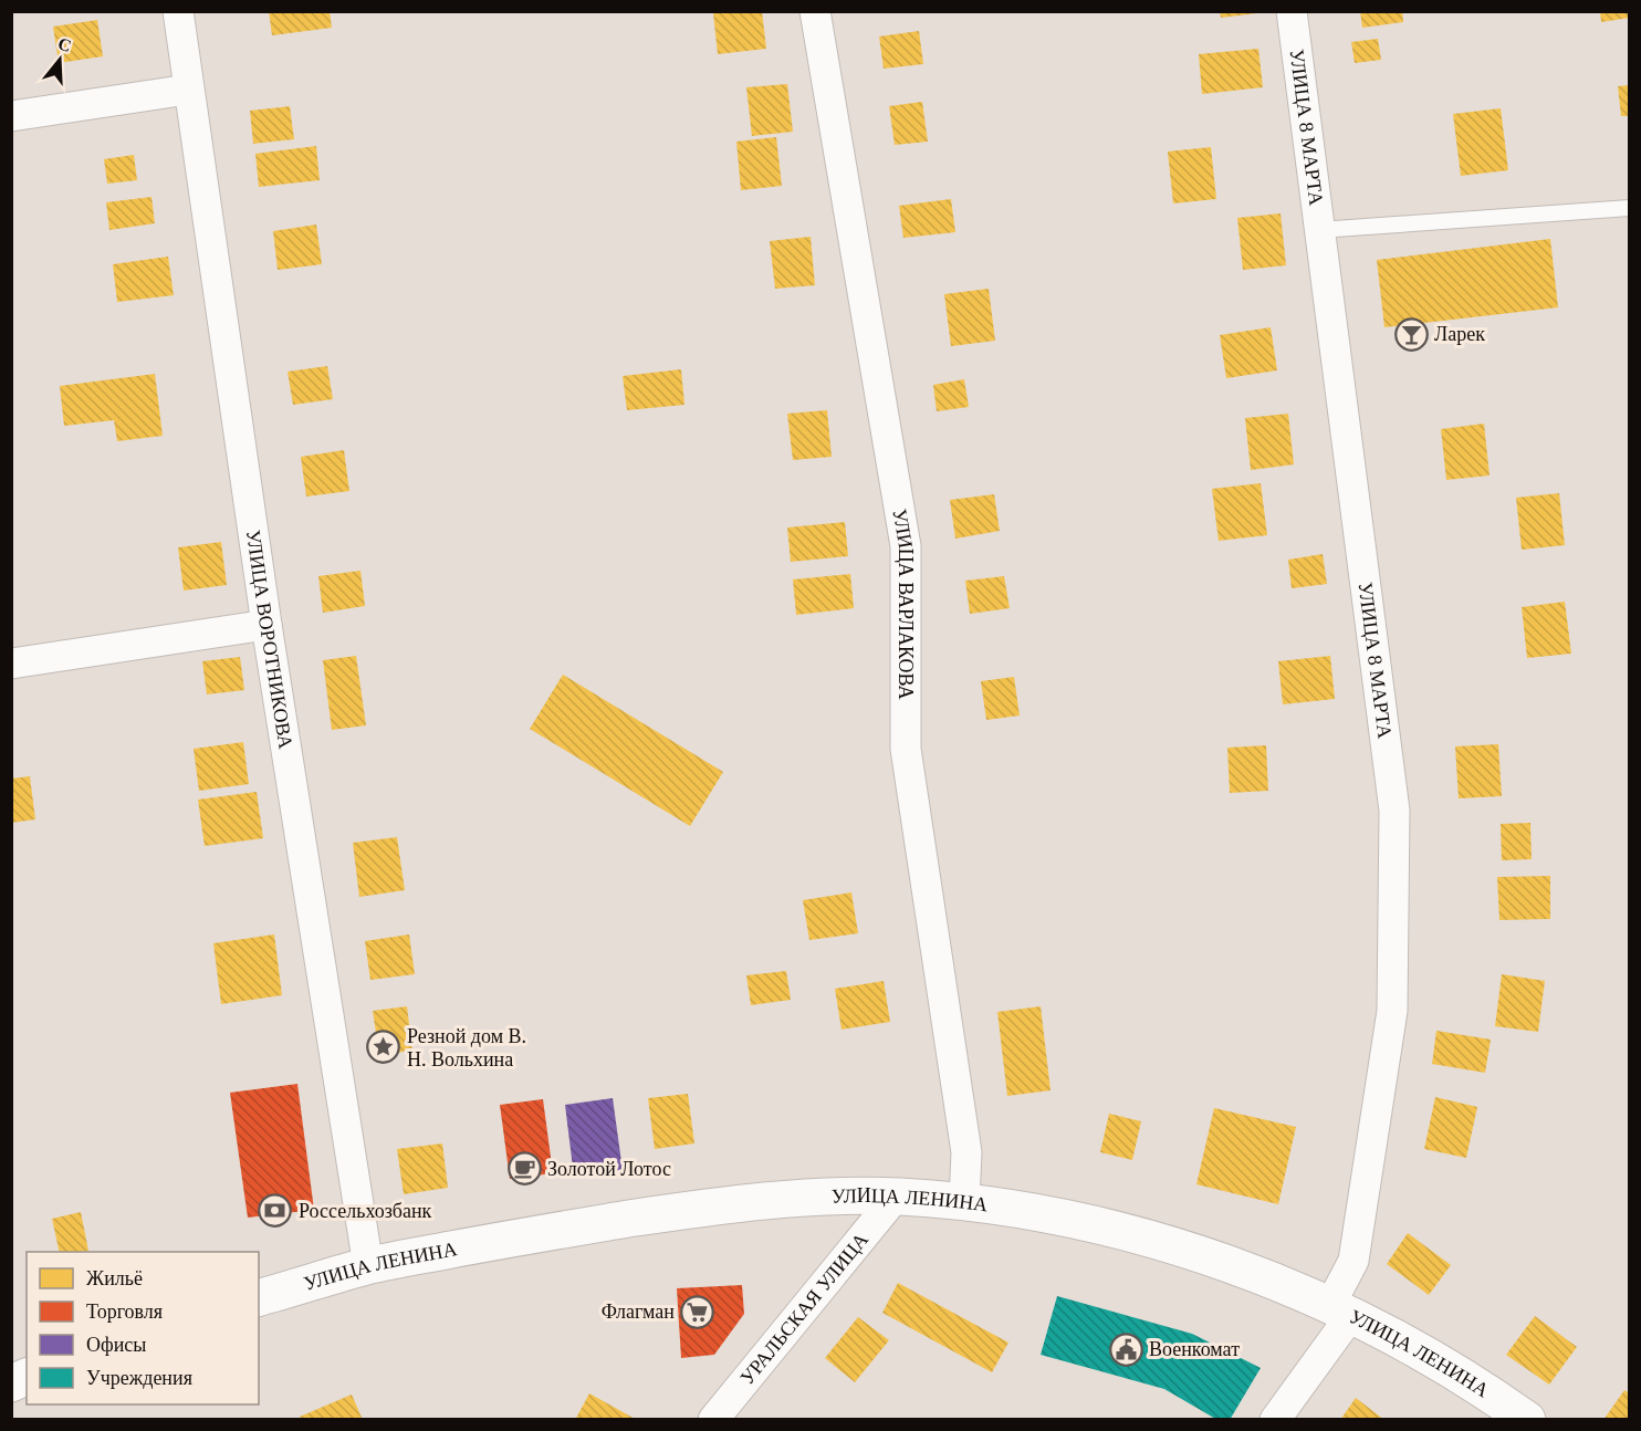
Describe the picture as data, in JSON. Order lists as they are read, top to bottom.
{
  "streets": {
    "main road": ["УЛИЦА ЛЕНИНА"],
    "street": [
      "УЛИЦА 8 МАРТА",
      "УЛИЦА ВАРЛАКОВА",
      "УЛИЦА ВОРОТНИКОВА",
      "УРАЛЬСКАЯ УЛИЦА"
    ]
  },
  "crossings": [
    ["УЛИЦА 8 МАРТА", "УЛИЦА ЛЕНИНА"],
    ["УЛИЦА ВАРЛАКОВА", "УЛИЦА ЛЕНИНА"],
    ["УЛИЦА ВОРОТНИКОВА", "УЛИЦА ЛЕНИНА"],
    ["УЛИЦА ЛЕНИНА", "УРАЛЬСКАЯ УЛИЦА"]
  ],
  "places": {
    "bar": ["Ларек"],
    "place": ["Резной дом В. Н. Вольхина"],
    "cafe": ["Золотой Лотос"],
    "bank": ["Россельхозбанк"],
    "supermarket": ["Флагман"],
    "public building": ["Военкомат"]
  },
  "legend": [
    "Жильё",
    "Торговля",
    "Офисы",
    "Учреждения"
  ],
  "north": "top"
}
